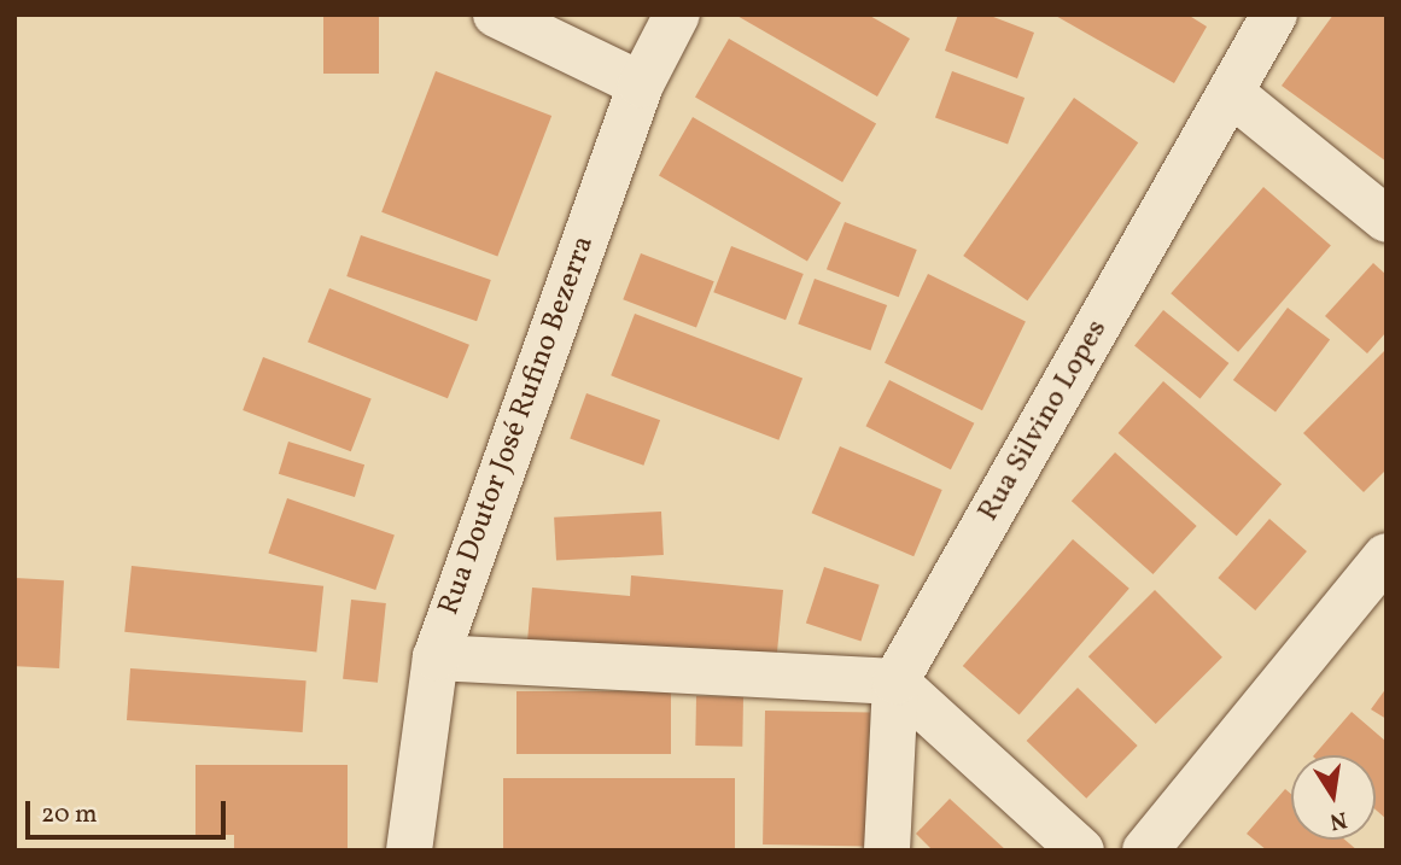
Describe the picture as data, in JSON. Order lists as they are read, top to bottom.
{
  "streets": {
    "street": ["Rua Silvino Lopes", "Rua Doutor José Rufino Bezerra"]
  },
  "scale_bar": "20 m",
  "north": "bottom"
}
